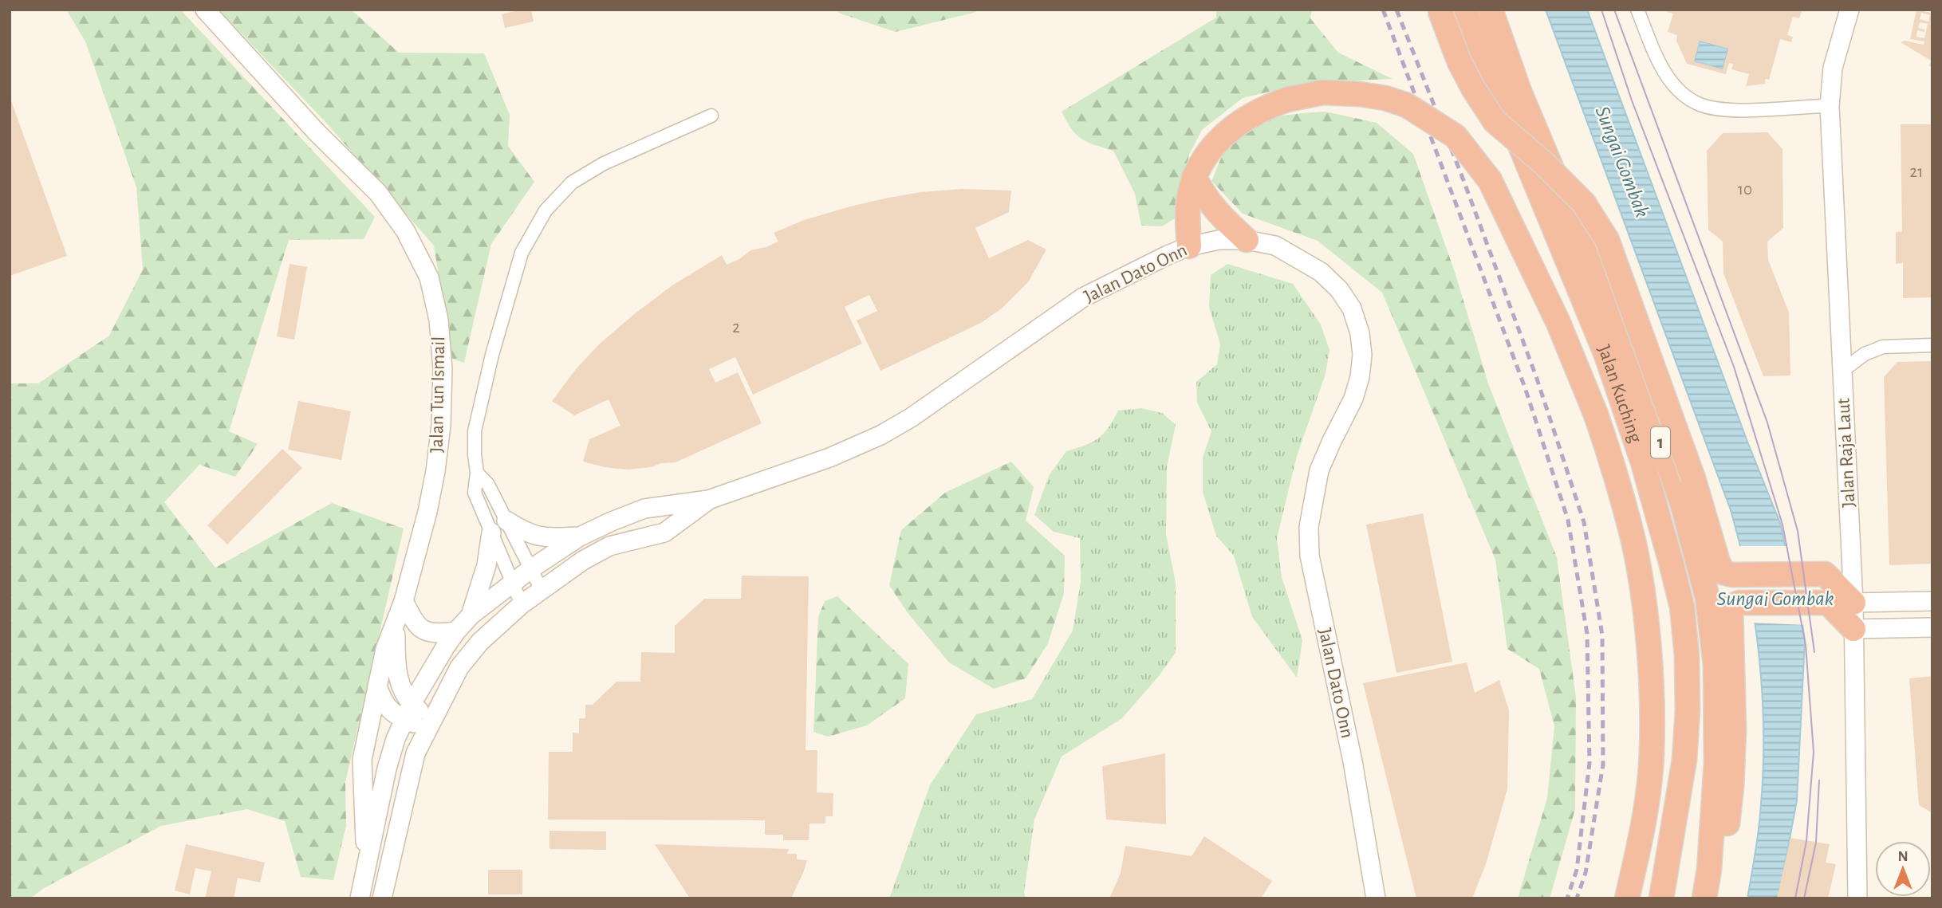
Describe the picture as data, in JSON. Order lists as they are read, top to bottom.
{
  "streets": {
    "highway": ["Jalan Kuching", "1"],
    "street": ["Jalan Dato Onn", "Jalan Tun Ismail", "Jalan Raja Laut"]
  },
  "water": ["Sungai Gombak"],
  "house_numbers": ["21", "10", "2"],
  "north": "top"
}
